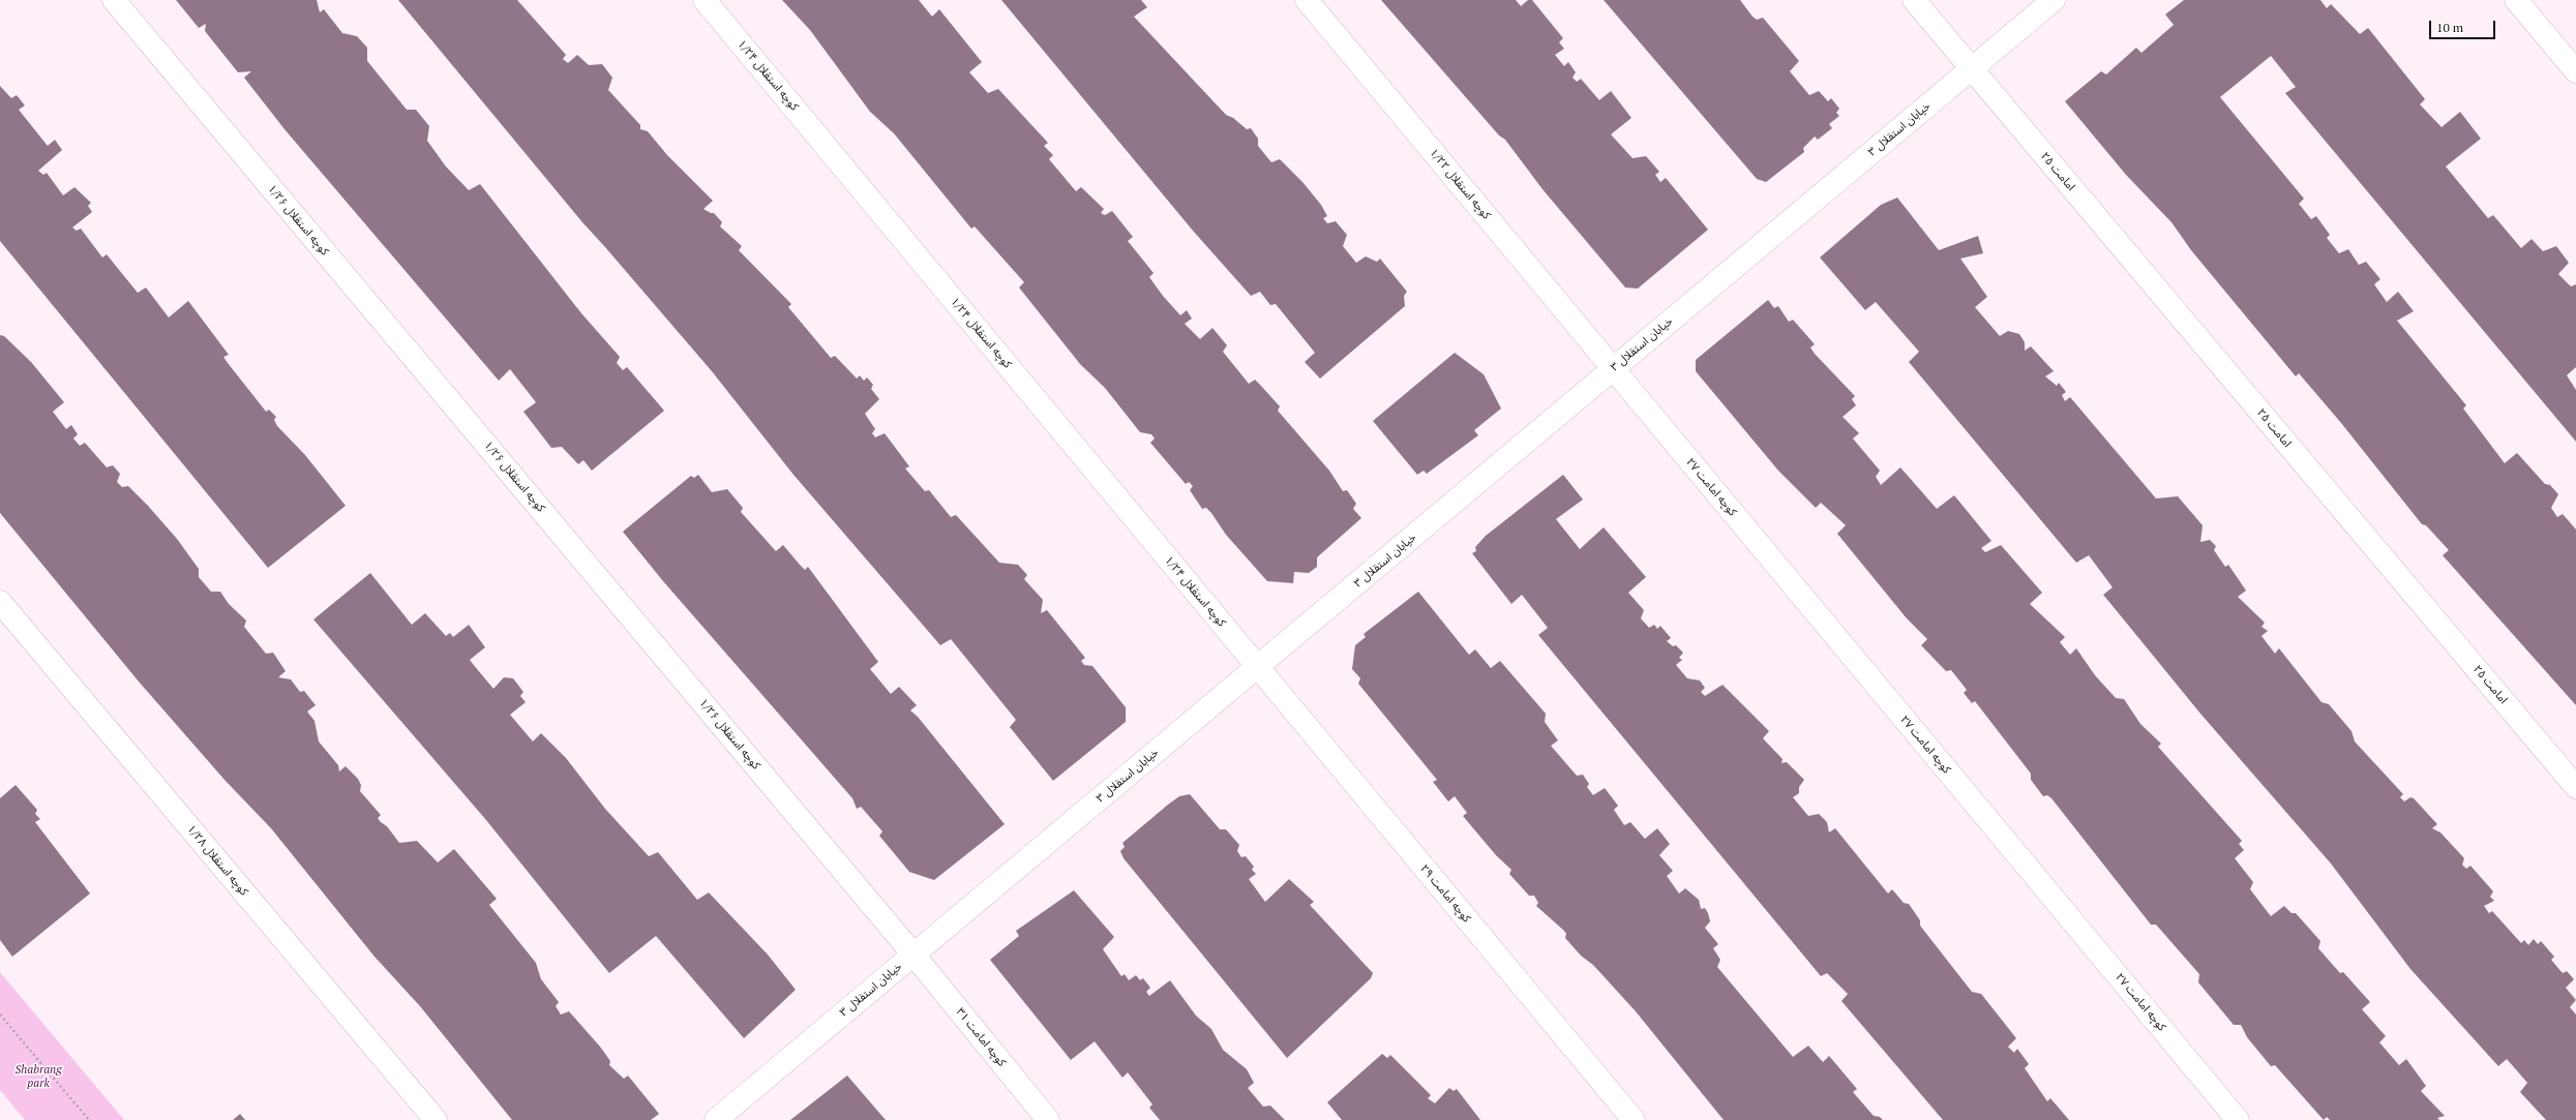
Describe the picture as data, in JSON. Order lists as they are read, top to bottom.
{
  "streets": {
    "street": [
      "کوچه استقلال ۱/۲۴",
      "خیابان استقلال ۳",
      "امامت ۲۵",
      "کوچه استقلال ۱/۲۲",
      "کوچه استقلال ۱/۲۶",
      "کوچه امامت ۲۷",
      "کوچه استقلال ۱/۲۸",
      "کوچه امامت ۲۹",
      "کوچه امامت ۳۱"
    ]
  },
  "crossings": [
    ["کوچه استقلال ۱/۲۴", "خیابان استقلال ۳"],
    ["کوچه استقلال ۱/۲۴", "کوچه امامت ۲۹"],
    ["خیابان استقلال ۳", "امامت ۲۵"],
    ["خیابان استقلال ۳", "کوچه استقلال ۱/۲۲"],
    ["خیابان استقلال ۳", "کوچه استقلال ۱/۲۶"],
    ["خیابان استقلال ۳", "کوچه امامت ۲۷"],
    ["خیابان استقلال ۳", "کوچه امامت ۲۹"],
    ["خیابان استقلال ۳", "کوچه امامت ۳۱"],
    ["کوچه استقلال ۱/۲۲", "کوچه امامت ۲۷"],
    ["کوچه استقلال ۱/۲۶", "کوچه امامت ۳۱"]
  ],
  "parks": ["Shabrang park"],
  "scale_bar": "10 m"
}
